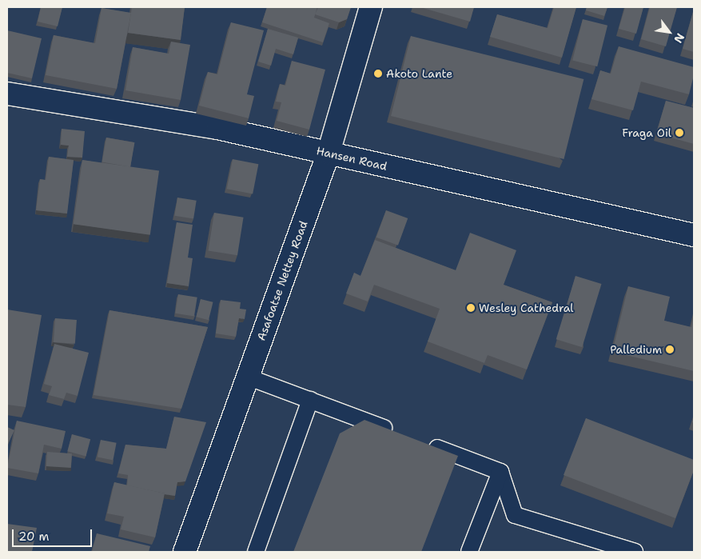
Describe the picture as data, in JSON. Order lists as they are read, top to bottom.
{
  "streets": {
    "street": ["Hansen Road", "Asafoatse Nettey Road"]
  },
  "crossings": [
    ["Hansen Road", "Asafoatse Nettey Road"]
  ],
  "places": [
    "Akoto Lante",
    "Fraga Oil",
    "Wesley Cathedral",
    "Palledium"
  ],
  "scale_bar": "20 m",
  "north": "bottom right"
}
